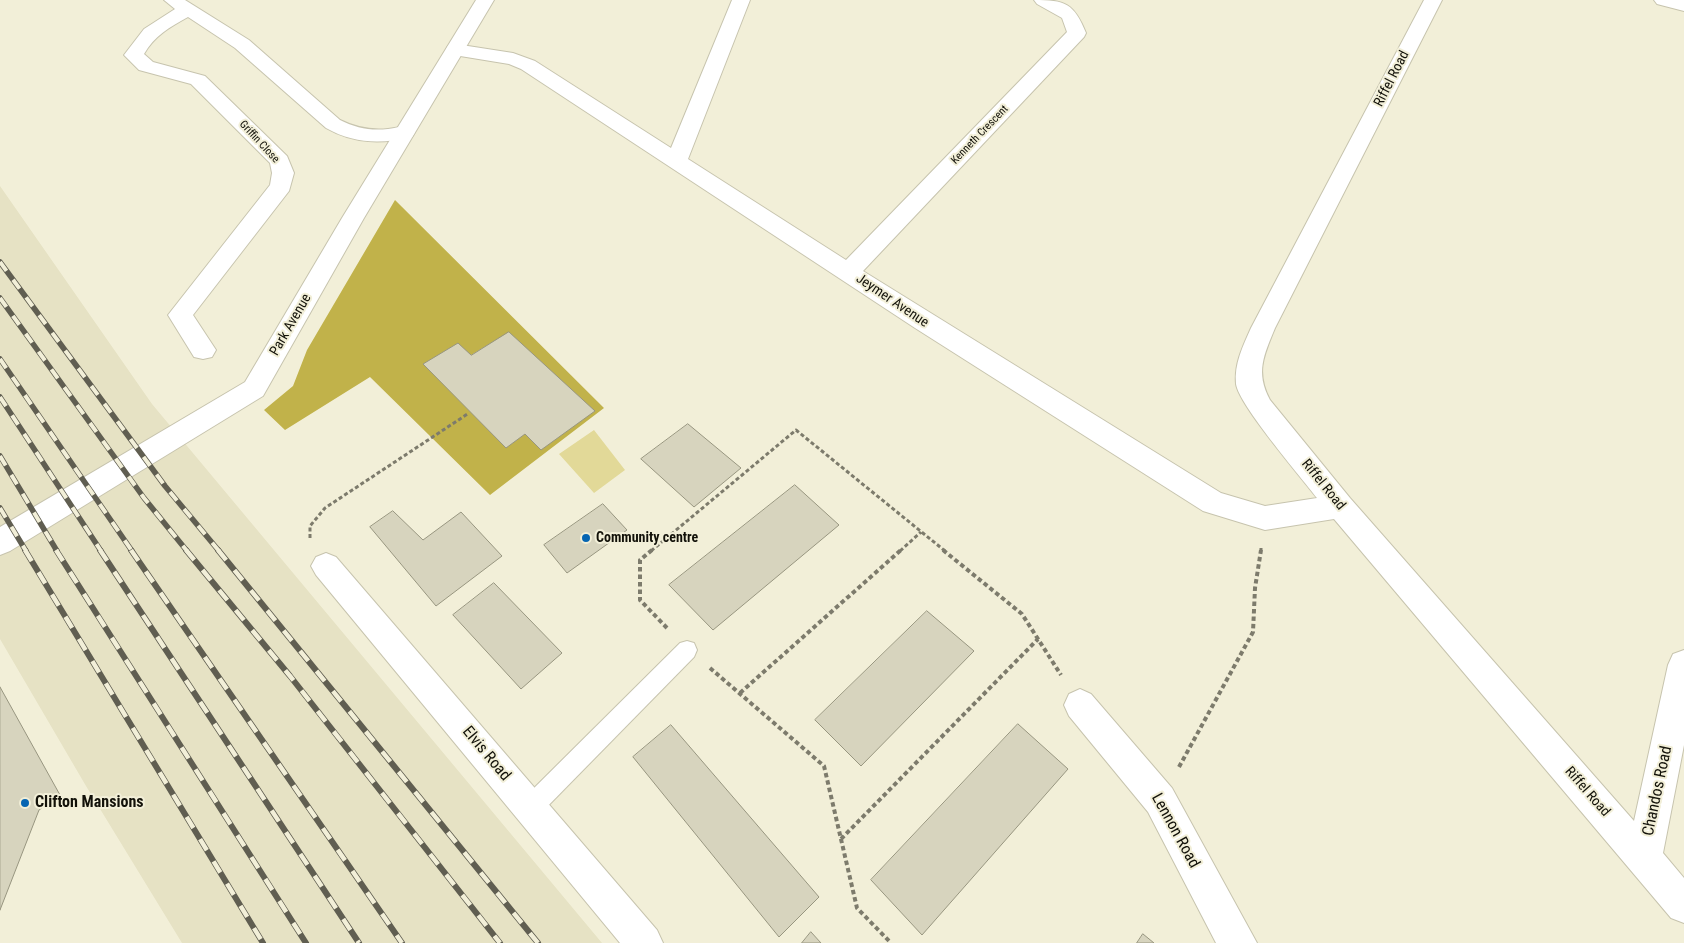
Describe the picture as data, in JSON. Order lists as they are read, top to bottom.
{
  "streets": {
    "street": [
      "Riffel Road",
      "Kenneth Crescent",
      "Griffin Close",
      "Jeymer Avenue",
      "Park Avenue",
      "Elvis Road",
      "Chandos Road",
      "Lennon Road"
    ]
  },
  "crossings": [
    ["Riffel Road", "Jeymer Avenue"],
    ["Riffel Road", "Chandos Road"],
    ["Kenneth Crescent", "Jeymer Avenue"],
    ["Griffin Close", "Park Avenue"],
    ["Jeymer Avenue", "Park Avenue"]
  ],
  "places": ["Community centre", "Clifton Mansions"]
}
